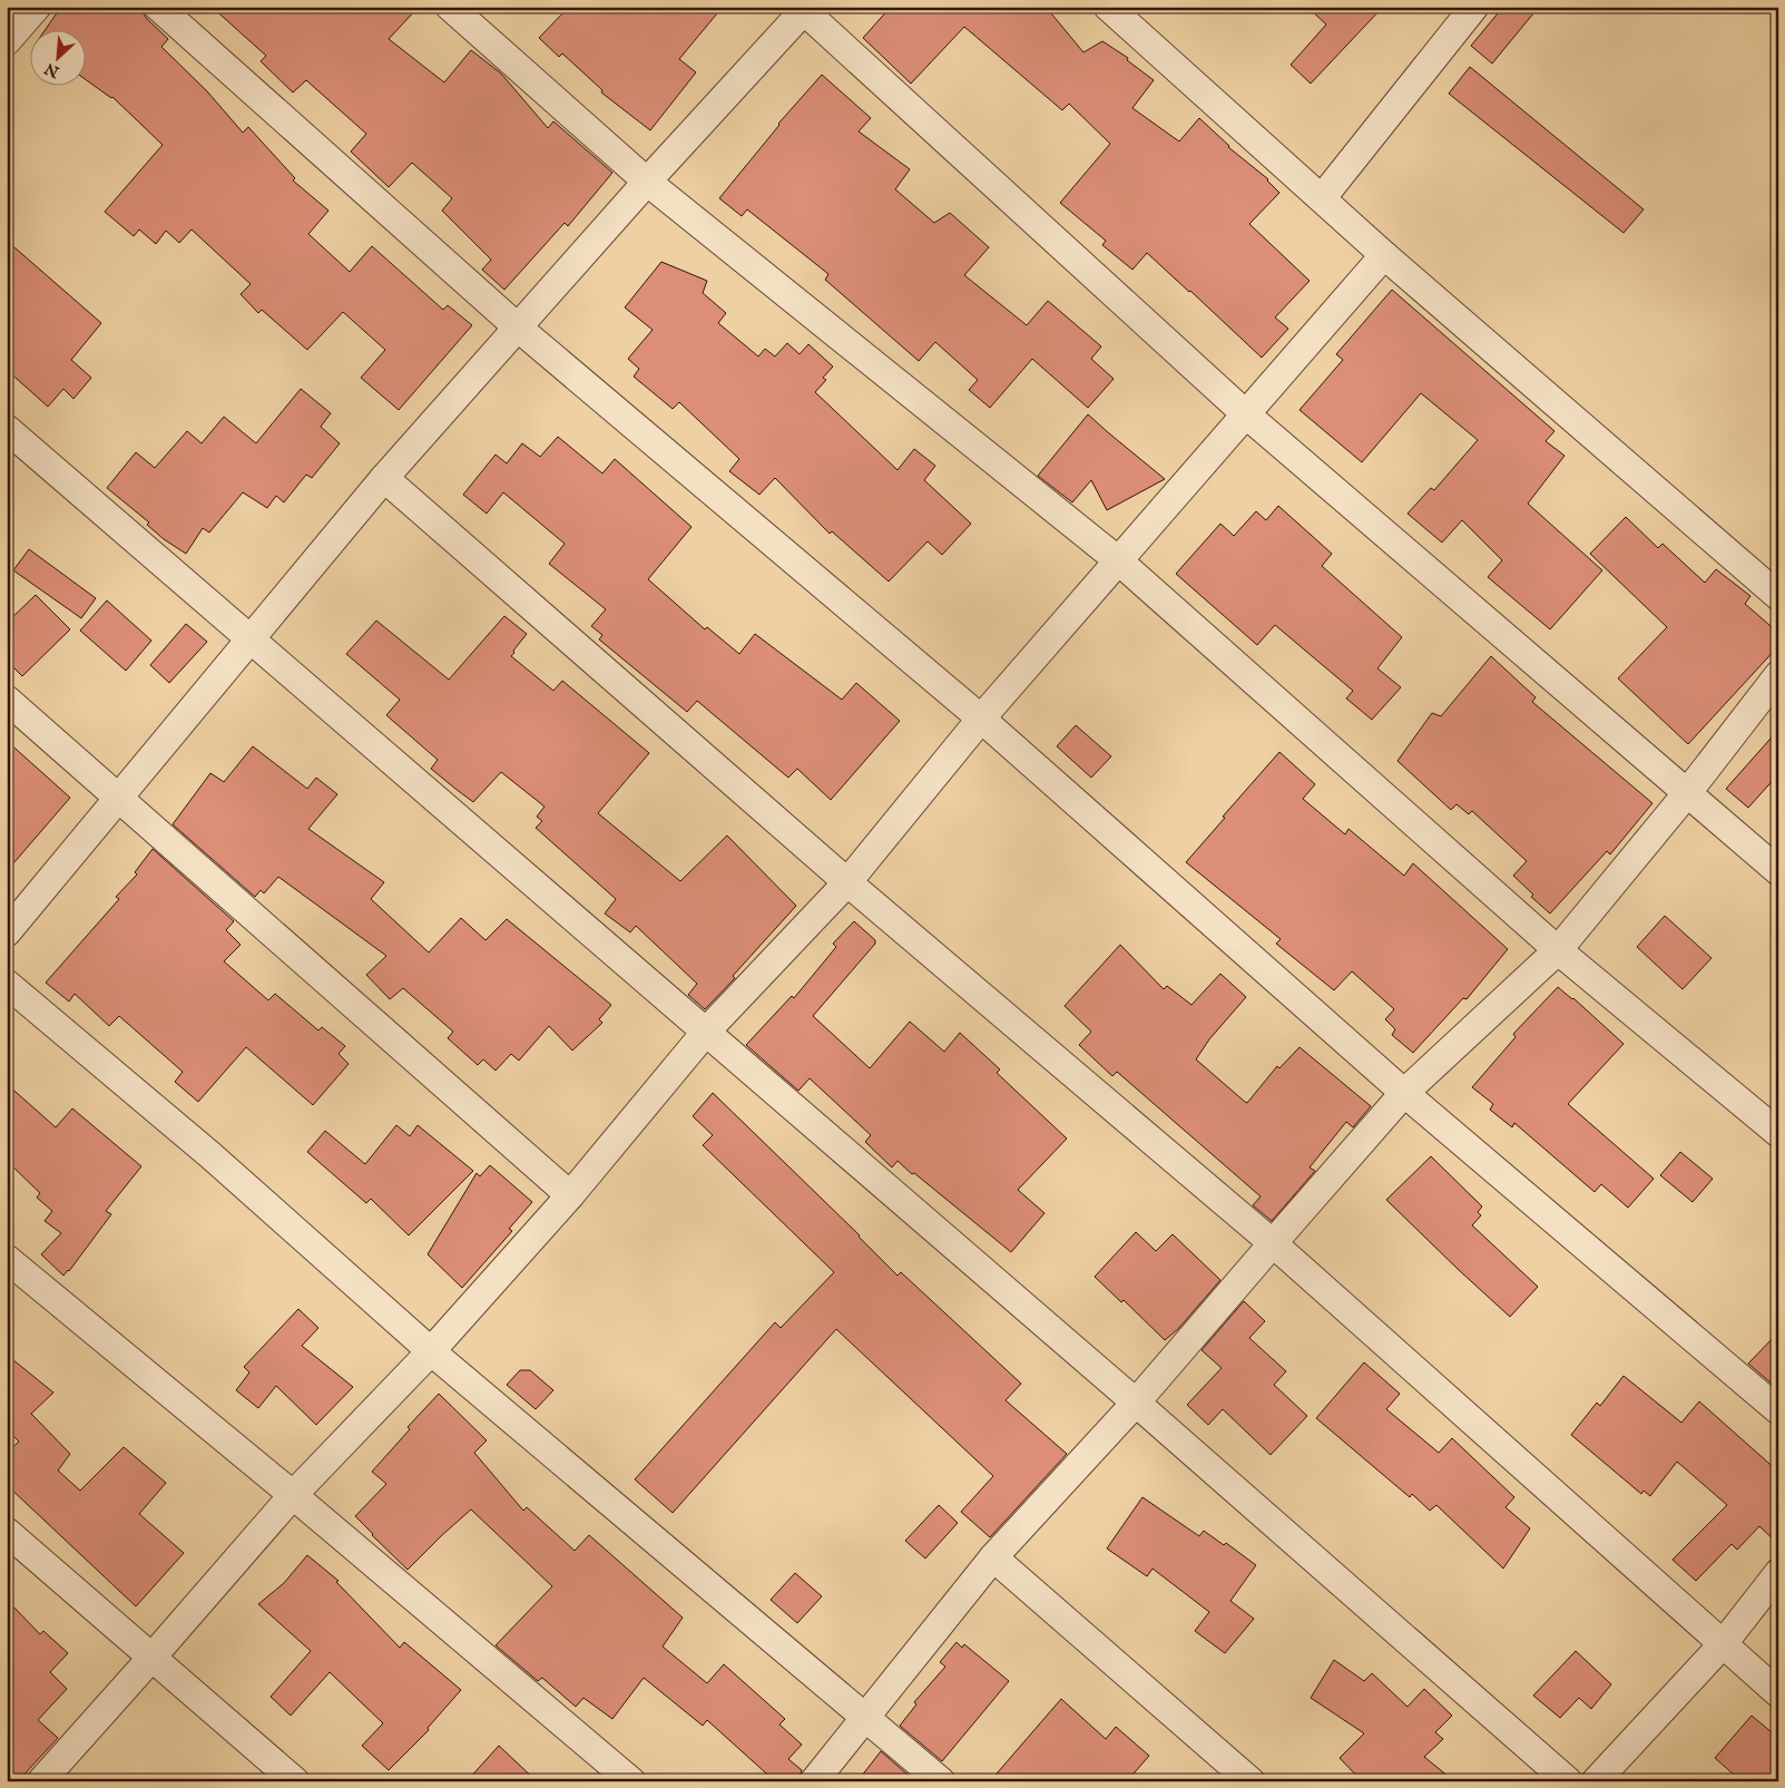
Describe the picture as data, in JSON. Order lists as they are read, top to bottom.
{
  "north": "bottom left"
}
